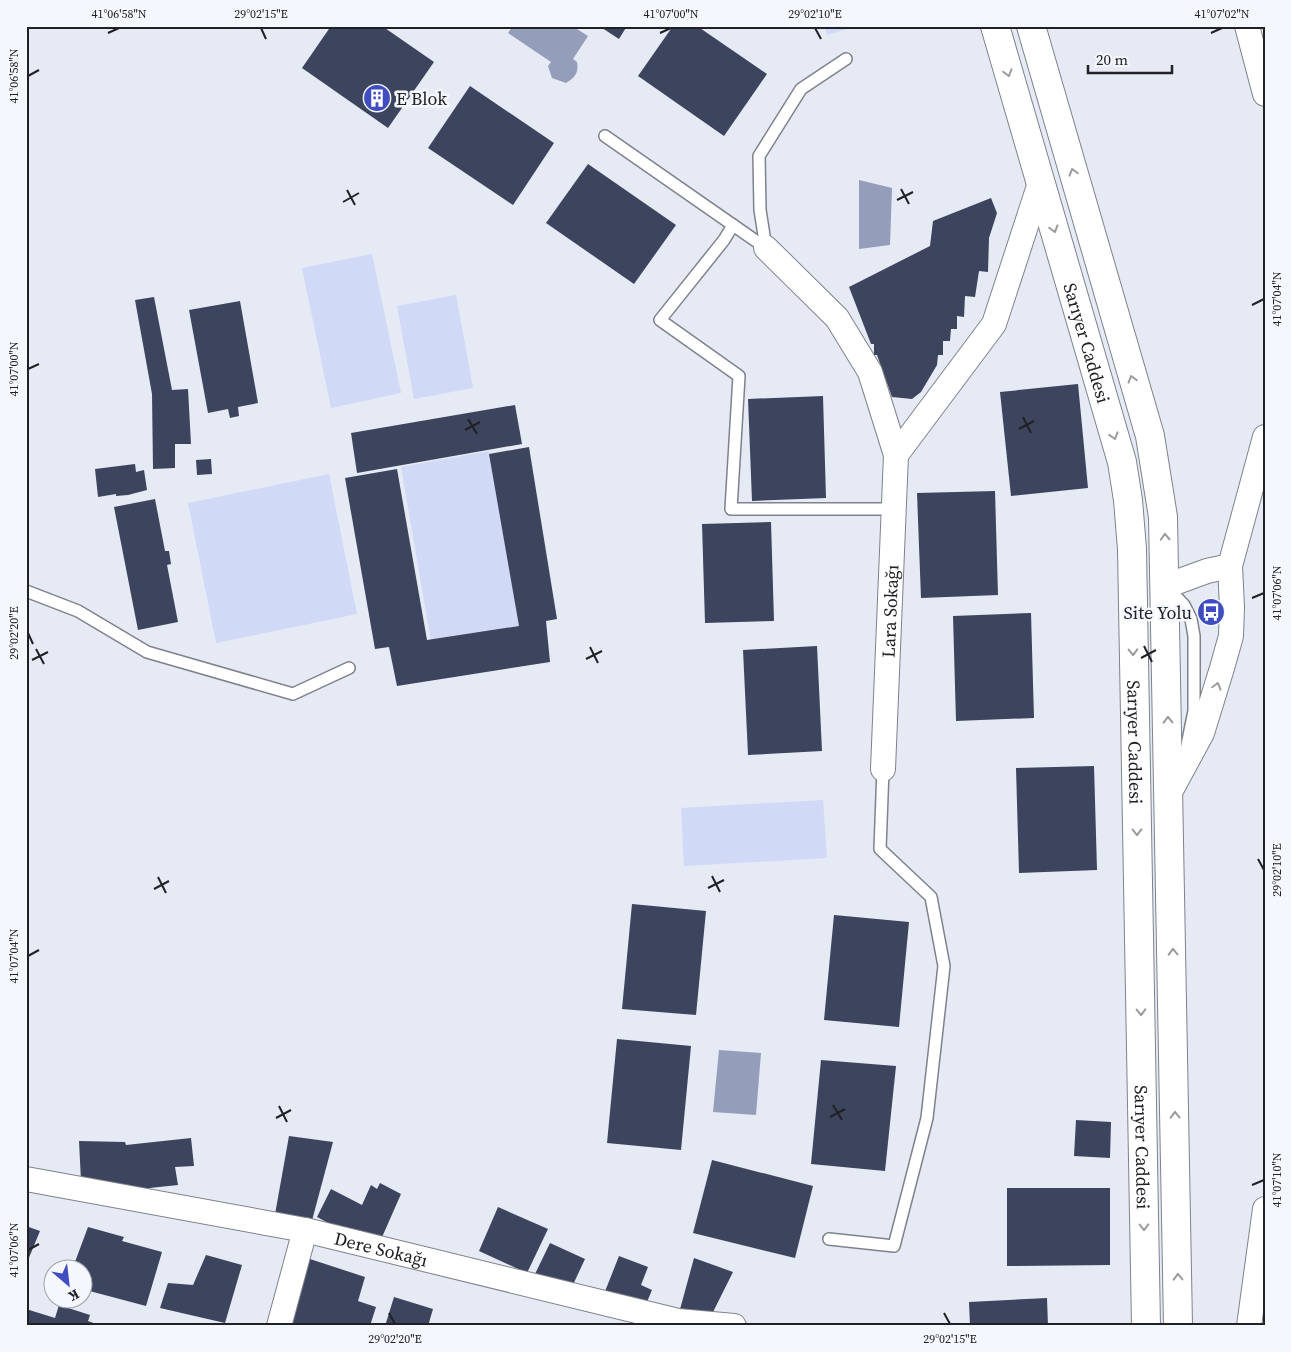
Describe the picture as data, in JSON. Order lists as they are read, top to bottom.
{
  "streets": {
    "main road": ["Sarıyer Caddesi"],
    "street": ["Lara Sokağı", "Dere Sokağı"]
  },
  "places": {
    "building": ["E Blok"],
    "bus stop": ["Site Yolu"]
  },
  "scale_bar": "20 m",
  "north": "bottom right",
  "coordinates": [
    "41°06'58\"N",
    "29°02'15\"E",
    "41°07'00\"N",
    "29°02'10\"E",
    "41°07'02\"N",
    "41°07'04\"N",
    "41°07'06\"N",
    "29°02'20\"E",
    "41°07'10\"N"
  ]
}
